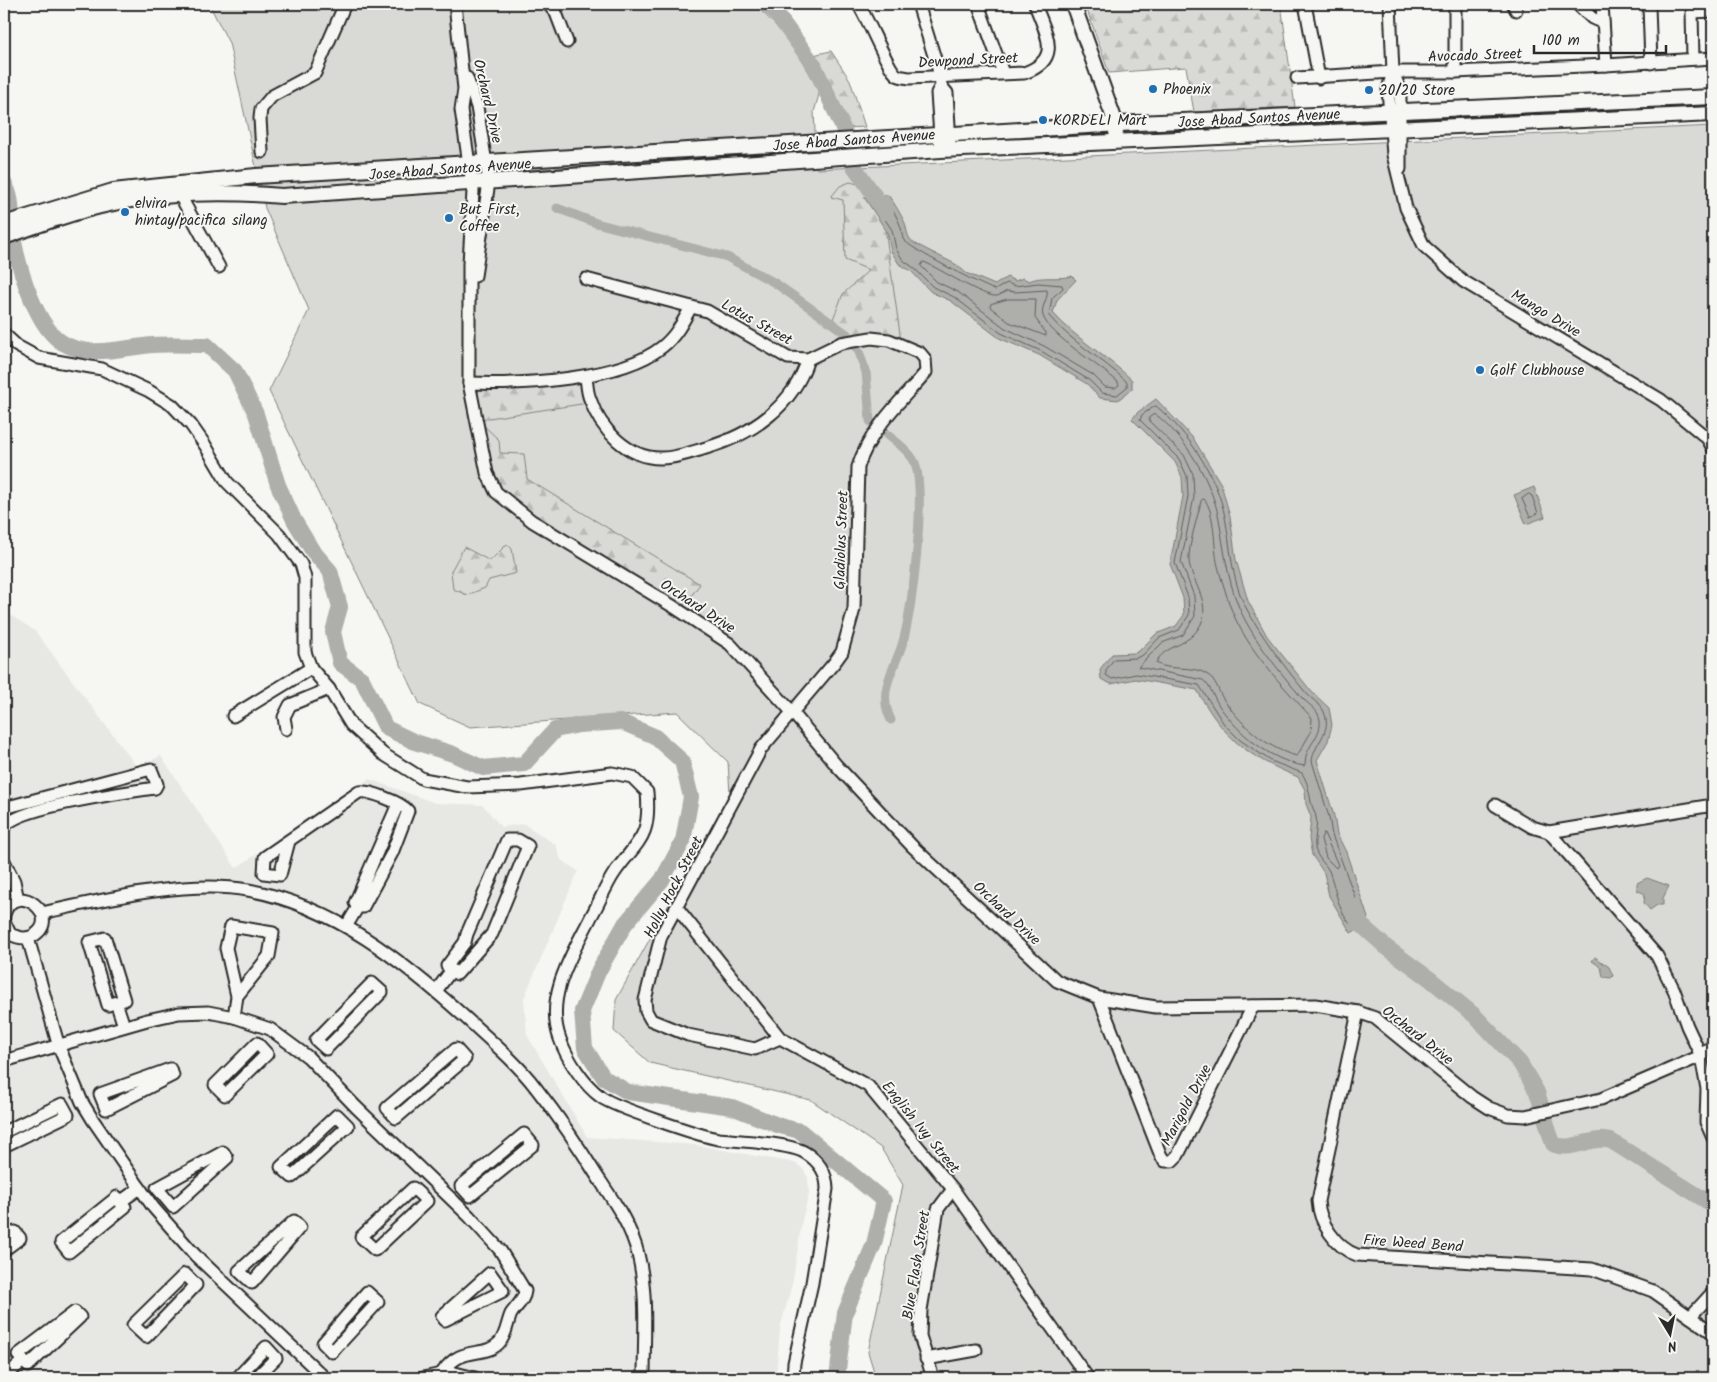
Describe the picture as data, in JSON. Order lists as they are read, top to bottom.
{
  "streets": {
    "main road": ["Jose Abad Santos Avenue"],
    "street": [
      "Avocado Street",
      "Dewpond Street",
      "Orchard Drive",
      "Mango Drive",
      "Lotus Street",
      "Gladiolus Street",
      "Holly Hock Street",
      "Marigold Drive",
      "English Ivy Street",
      "Fire Weed Bend",
      "Blue Flash Street"
    ]
  },
  "crossings": [
    ["Avocado Street", "Mango Drive"],
    ["Orchard Drive", "Jose Abad Santos Avenue"],
    ["Orchard Drive", "Gladiolus Street"],
    ["Orchard Drive", "Holly Hock Street"],
    ["Orchard Drive", "Marigold Drive"],
    ["Orchard Drive", "Fire Weed Bend"],
    ["Jose Abad Santos Avenue", "Mango Drive"],
    ["Lotus Street", "Gladiolus Street"],
    ["Gladiolus Street", "Holly Hock Street"],
    ["Holly Hock Street", "English Ivy Street"],
    ["English Ivy Street", "Blue Flash Street"]
  ],
  "places": [
    "Phoenix",
    "20/20 Store",
    "KORDELI Mart",
    "elvira hintay/pacifica silang",
    "But First, Coffee",
    "Golf Clubhouse"
  ],
  "scale_bar": "100 m",
  "north": "bottom"
}
